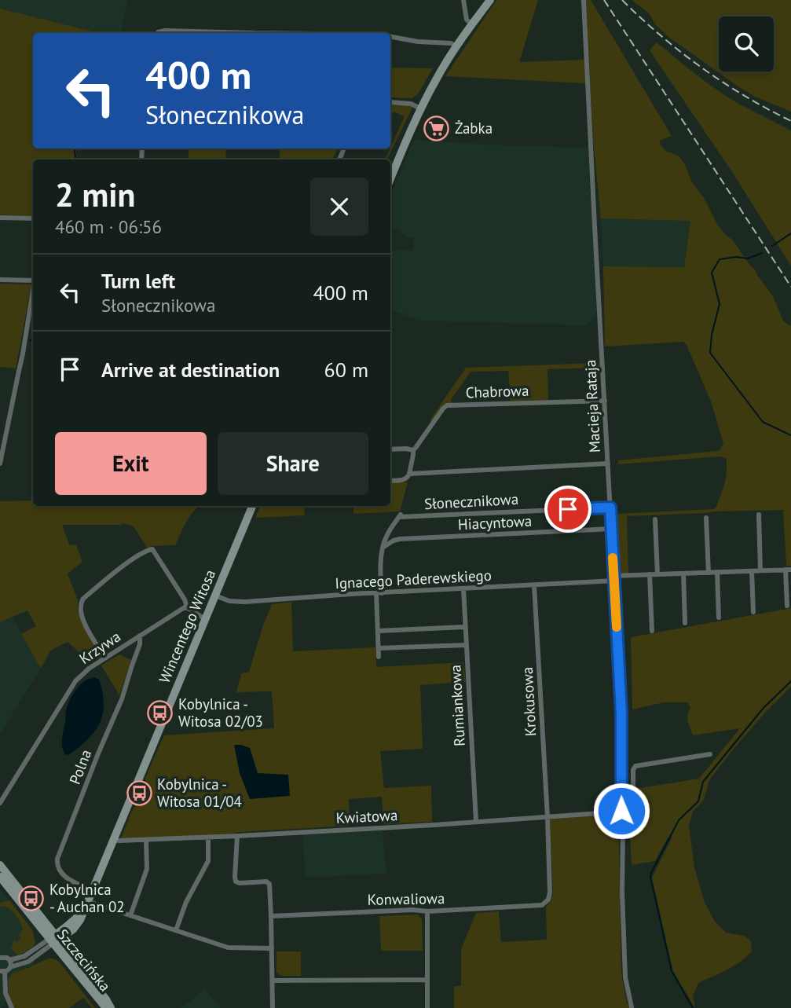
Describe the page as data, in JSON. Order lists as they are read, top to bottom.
{
  "streets": {
    "street": [
      "Chabrowa",
      "Macieja Rataja",
      "Słonecznikowa",
      "Hiacyntowa",
      "Ignacego Paderewskiego",
      "Wincentego Witosa",
      "Krzywa",
      "Krokusowa",
      "Rumiankowa",
      "Polna",
      "Kwiatowa",
      "Konwaliowa",
      "Szczecińska"
    ]
  },
  "crossings": [
    ["Chabrowa", "Macieja Rataja"],
    ["Macieja Rataja", "Słonecznikowa"],
    ["Macieja Rataja", "Hiacyntowa"],
    ["Macieja Rataja", "Ignacego Paderewskiego"],
    ["Macieja Rataja", "Kwiatowa"],
    ["Słonecznikowa", "Hiacyntowa"],
    ["Ignacego Paderewskiego", "Wincentego Witosa"],
    ["Ignacego Paderewskiego", "Krokusowa"],
    ["Ignacego Paderewskiego", "Rumiankowa"],
    ["Wincentego Witosa", "Polna"],
    ["Wincentego Witosa", "Kwiatowa"],
    ["Wincentego Witosa", "Szczecińska"],
    ["Krzywa", "Polna"],
    ["Krokusowa", "Kwiatowa"],
    ["Krokusowa", "Konwaliowa"],
    ["Rumiankowa", "Kwiatowa"]
  ],
  "places": {
    "supermarket": ["Żabka"],
    "bus stop": ["Kobylnica - Witosa 02/03", "Kobylnica - Witosa 01/04", "Kobylnica - Auchan 02"]
  },
  "page": {
    "turn": ["400 m", "Słonecznikowa"],
    "heading": ["2 min", "460 m · 06:56"],
    "list": [
      {
        "name": "Turn left",
        "note": "Słonecznikowa",
        "value": "400 m"
      },
      {
        "name": "Arrive at destination",
        "value": "60 m"
      }
    ],
    "buttons": ["Exit", "Share"]
  }
}
